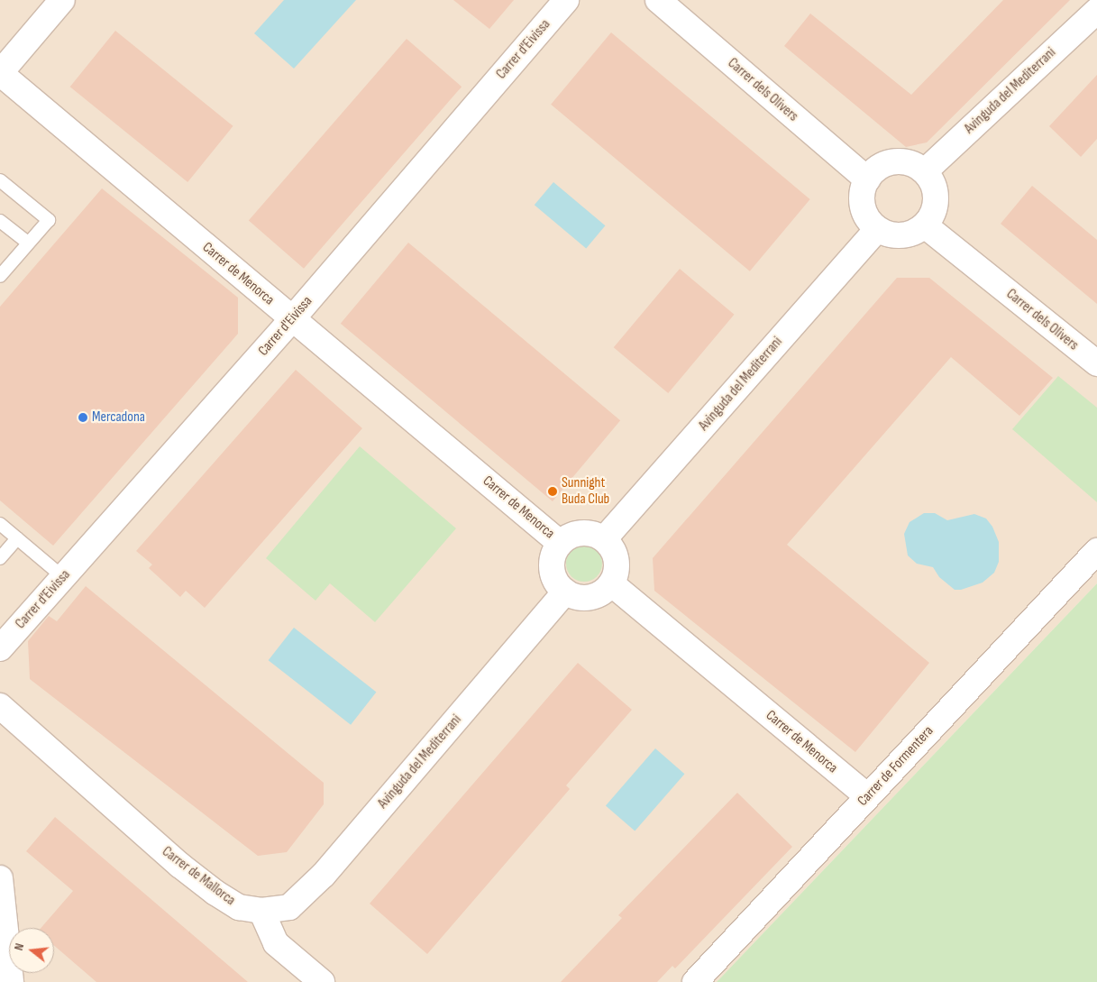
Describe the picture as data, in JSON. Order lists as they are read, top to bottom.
{
  "streets": {
    "street": [
      "Carrer d'Eivissa",
      "Carrer dels Olivers",
      "Avinguda del Mediterrani",
      "Carrer de Menorca",
      "Carrer de Formentera",
      "Carrer de Mallorca"
    ]
  },
  "crossings": [
    ["Carrer d'Eivissa", "Carrer de Menorca"],
    ["Carrer dels Olivers", "Avinguda del Mediterrani"],
    ["Avinguda del Mediterrani", "Carrer de Menorca"],
    ["Avinguda del Mediterrani", "Carrer de Mallorca"],
    ["Carrer de Menorca", "Carrer de Formentera"]
  ],
  "places": ["Mercadona", "Sunnight Buda Club"],
  "north": "left"
}
